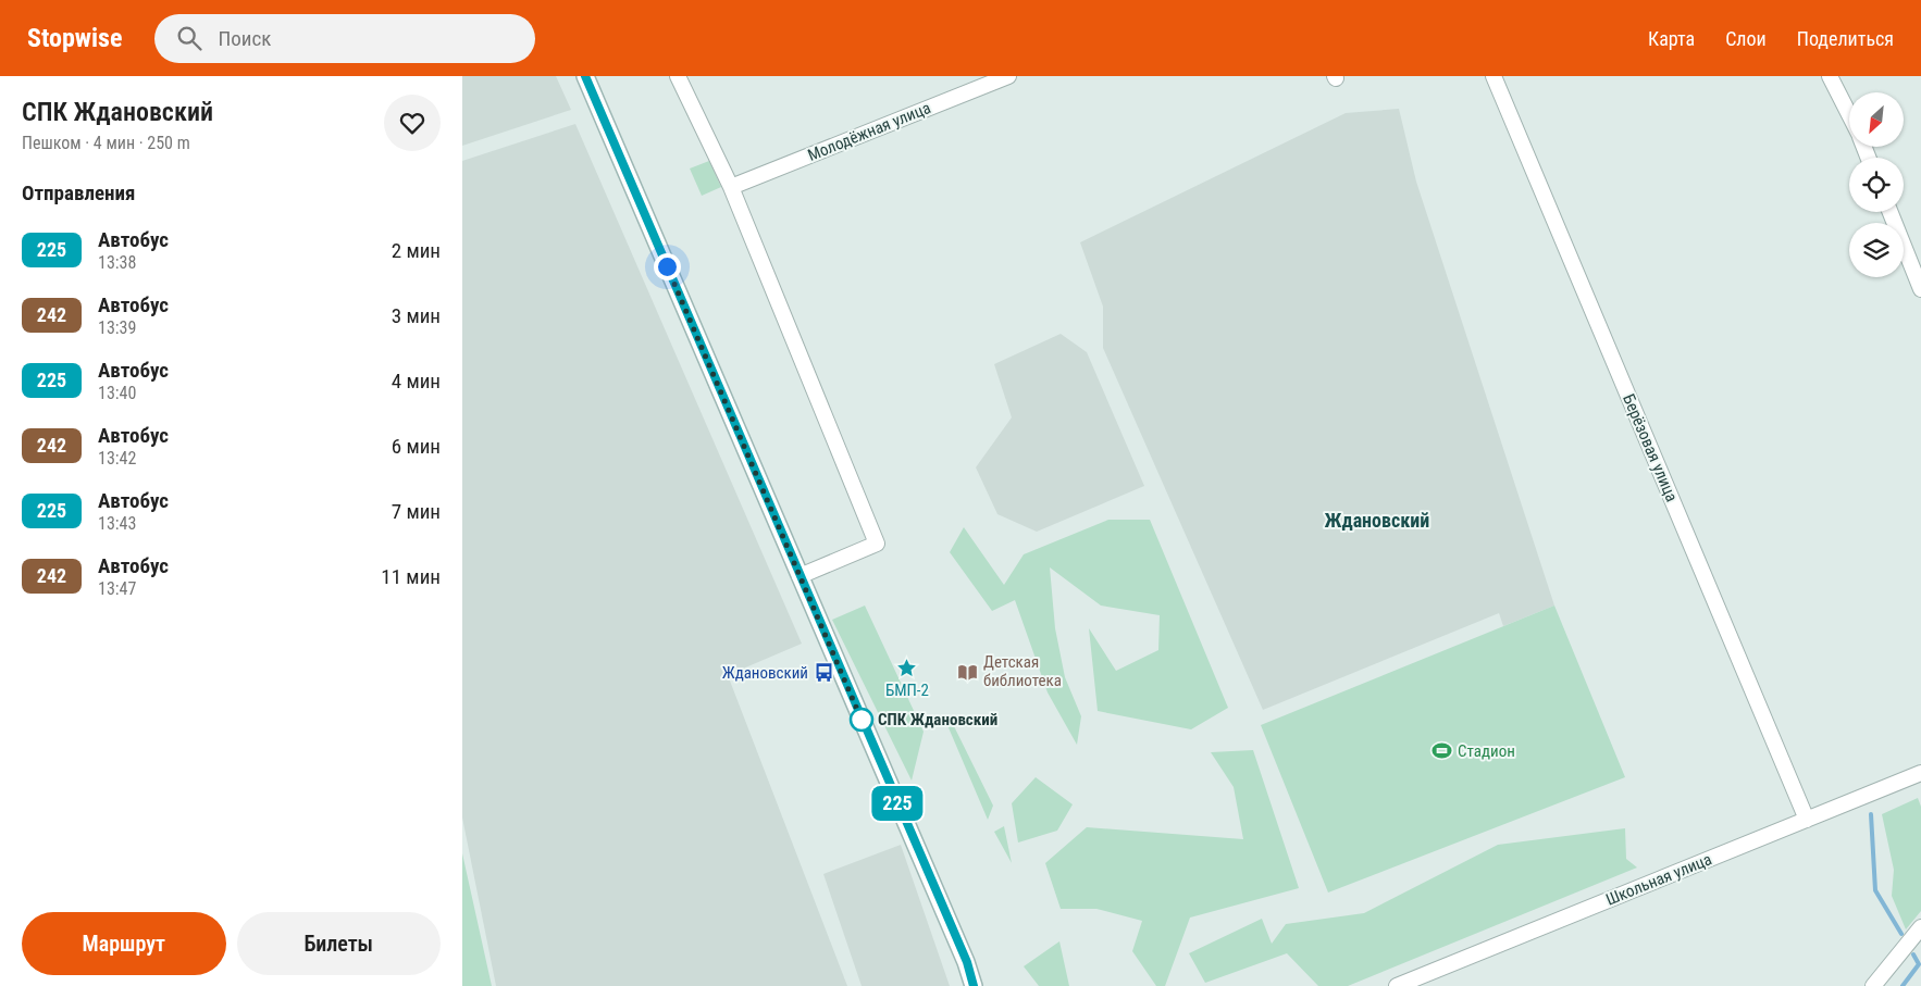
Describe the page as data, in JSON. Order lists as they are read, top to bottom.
{
  "streets": {
    "street": ["Молодёжная улица", "Берёзовая улица", "Школьная улица"]
  },
  "crossings": [
    ["Берёзовая улица", "Школьная улица"]
  ],
  "districts": ["Ждановский"],
  "places": {
    "place": ["БМП-2"],
    "library": ["Детская библиотека"],
    "bus stop": ["Ждановский"],
    "other": ["СПК Ждановский"],
    "sports": ["Стадион"]
  },
  "lines": ["bus line 225"],
  "north": "bottom left",
  "page": {
    "header": "Stopwise",
    "search": "Поиск",
    "nav": ["Карта", "Слои", "Поделиться"],
    "heading": [
      ["СПК Ждановский", "Пешком · 4 мин · 250 m"],
      "Отправления"
    ],
    "on_map": "225",
    "list": [
      {
        "mark": "225",
        "name": "Автобус",
        "note": "13:38",
        "value": "2 мин"
      },
      {
        "mark": "242",
        "name": "Автобус",
        "note": "13:39",
        "value": "3 мин"
      },
      {
        "mark": "225",
        "name": "Автобус",
        "note": "13:40",
        "value": "4 мин"
      },
      {
        "mark": "242",
        "name": "Автобус",
        "note": "13:42",
        "value": "6 мин"
      },
      {
        "mark": "225",
        "name": "Автобус",
        "note": "13:43",
        "value": "7 мин"
      },
      {
        "mark": "242",
        "name": "Автобус",
        "note": "13:47",
        "value": "11 мин"
      }
    ],
    "buttons": ["Маршрут", "Билеты"]
  }
}
